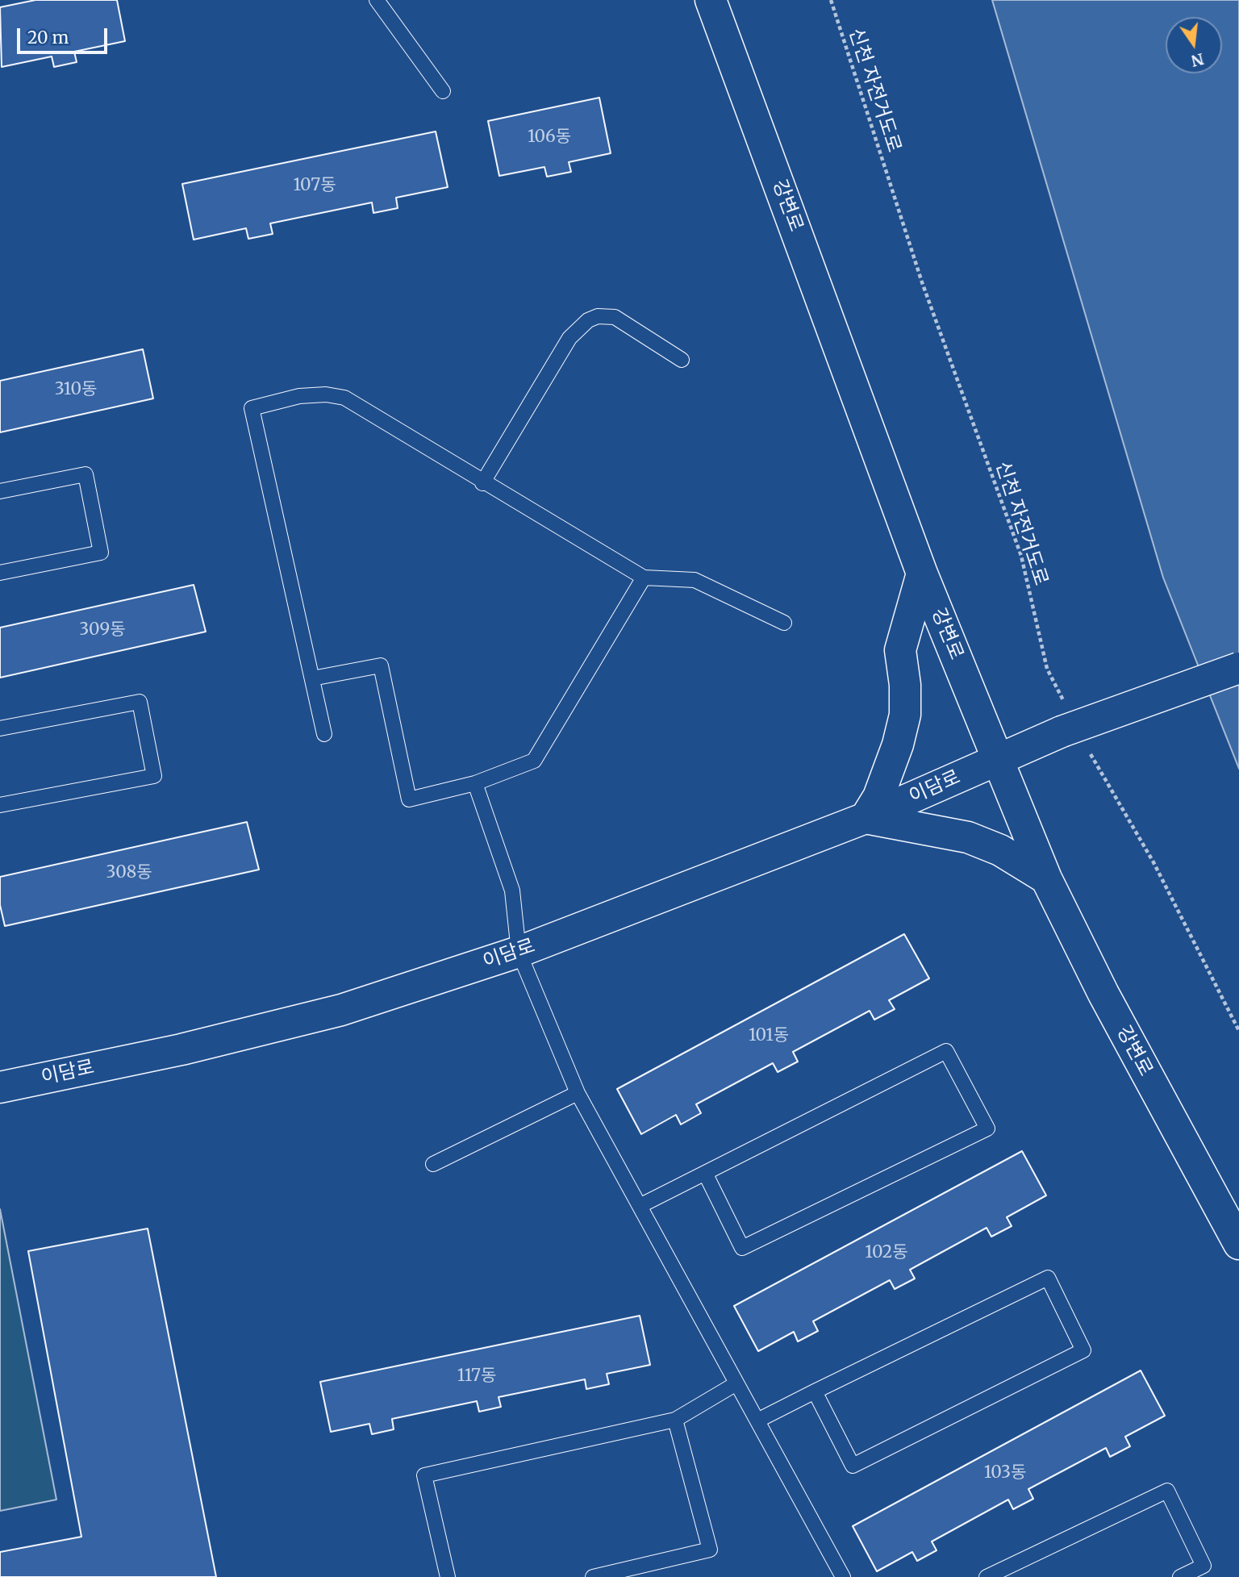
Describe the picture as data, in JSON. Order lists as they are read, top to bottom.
{
  "streets": {
    "main road": ["강변로", "이담로"],
    "path": ["신천 자전거도로"]
  },
  "crossings": [
    ["신천 자전거도로", "이담로"],
    ["강변로", "이담로"]
  ],
  "house_numbers": [
    "106동",
    "107동",
    "310동",
    "309동",
    "308동",
    "101동",
    "102동",
    "117동",
    "103동"
  ],
  "scale_bar": "20 m",
  "north": "bottom"
}
